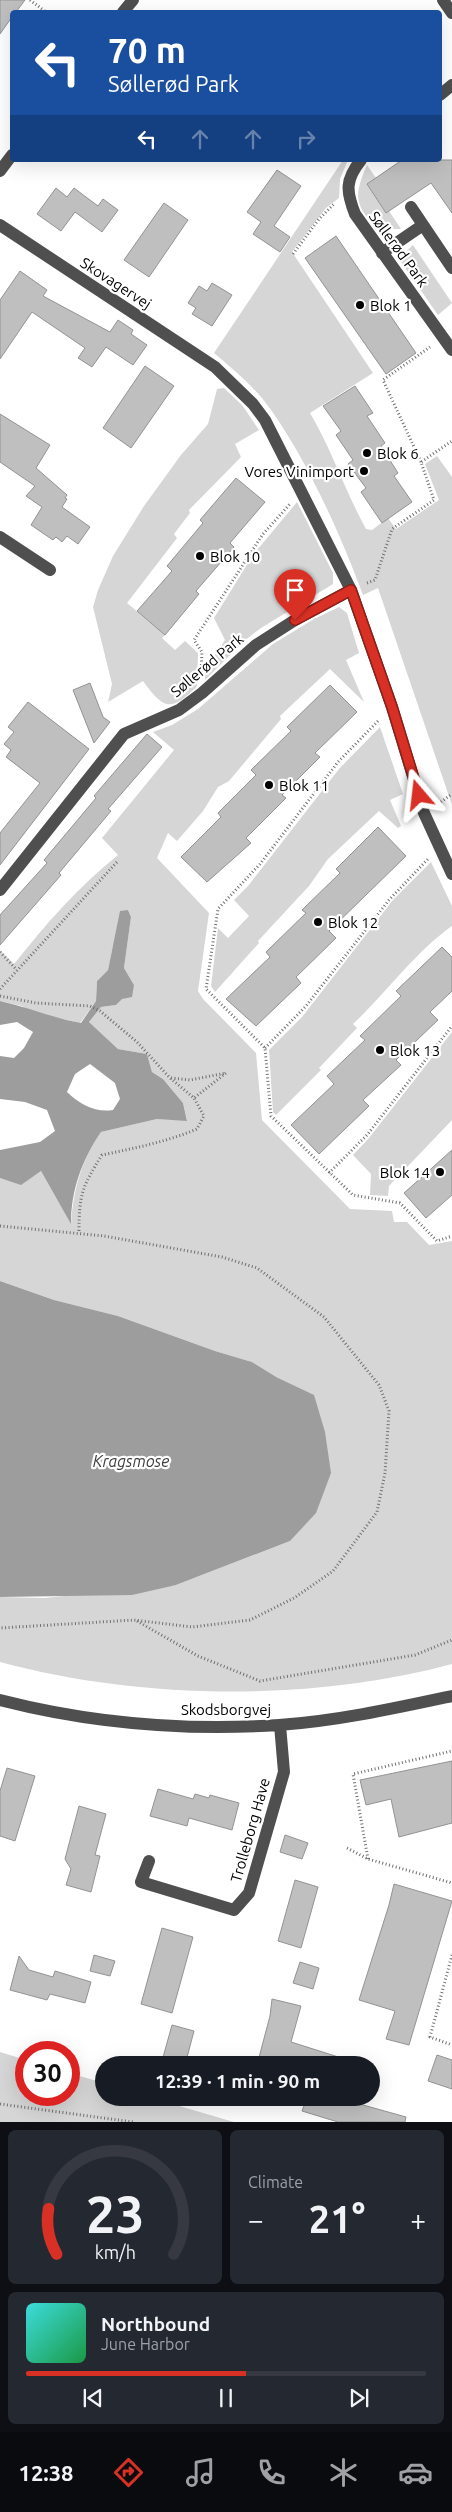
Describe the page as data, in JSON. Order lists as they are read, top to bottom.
{
  "streets": {
    "street": [
      "Søllerød Park",
      "Skovagervej",
      "Skodsborgvej",
      "Trolleborg Have"
    ]
  },
  "crossings": [
    ["Skodsborgvej", "Trolleborg Have"]
  ],
  "water": ["Kragsmose"],
  "places": [
    "Blok 1",
    "Blok 6",
    "Vores Vinimport",
    "Blok 10",
    "Blok 11",
    "Blok 12",
    "Blok 13",
    "Blok 14"
  ],
  "page": {
    "turn": ["70 m", "Søllerød Park"],
    "limit": "30",
    "trip": "12:39 · 1 min · 90 m",
    "tile": "Climate",
    "heat": ["−", "21°", "+"],
    "song": ["Northbound", "June Harbor"],
    "tabs": "12:38",
    "gauge": ["23", "km/h"]
  }
}
